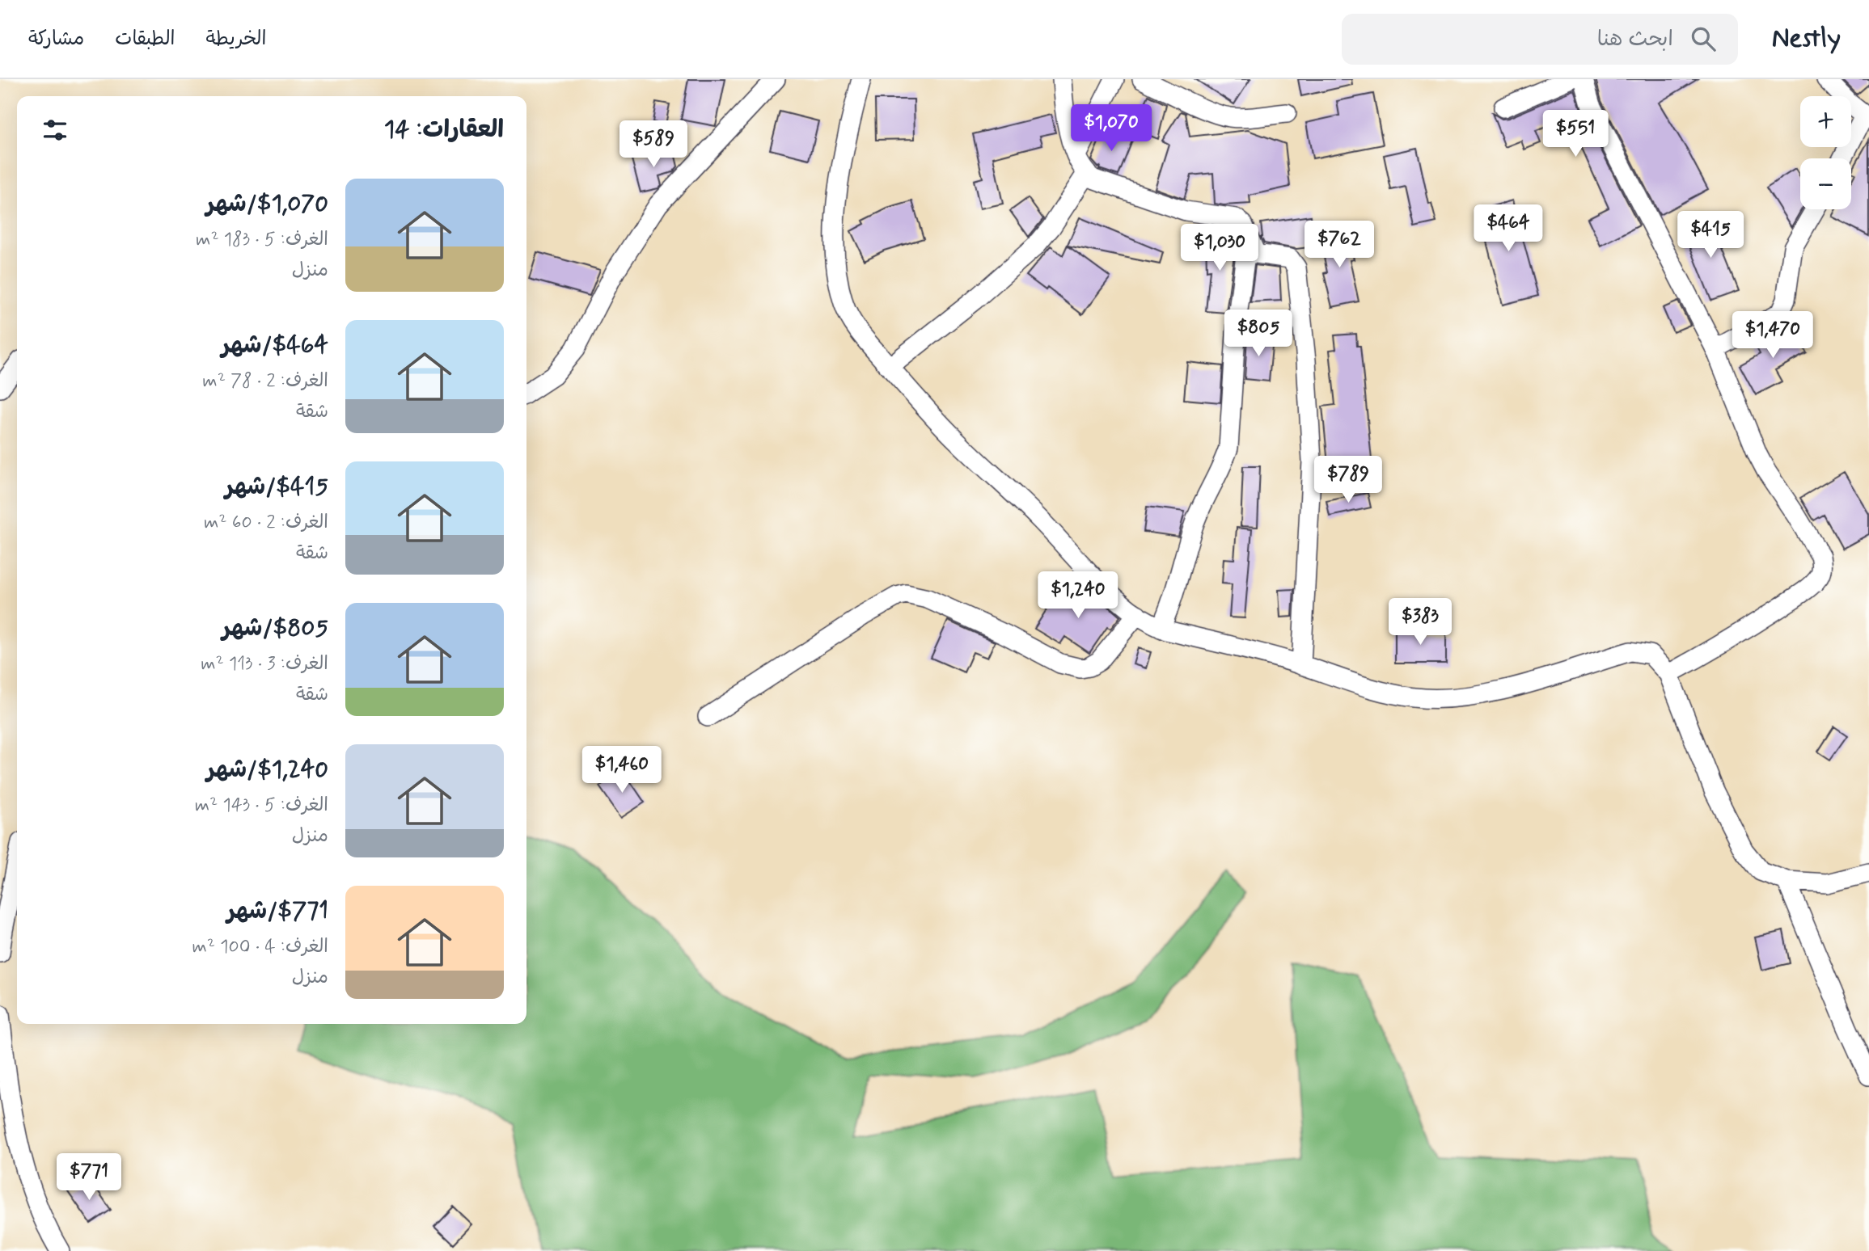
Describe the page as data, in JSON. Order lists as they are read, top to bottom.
{
  "page": {
    "header": "Nestly",
    "search": "ابحث هنا",
    "nav": ["الخريطة", "الطبقات", "مشاركة"],
    "map_buttons": ["+", "−"],
    "heading": "العقارات: 14",
    "price": [
      "$1,070",
      "$551",
      "$589",
      "$464",
      "$415",
      "$762",
      "$1,030",
      "$805",
      "$1,470",
      "$789",
      "$1,240",
      "$383",
      "$1,460",
      "$771"
    ],
    "list": [
      {
        "name": "$1,070/شهر",
        "note": "الغرف: 5 · 183 m² · منزل"
      },
      {
        "name": "$464/شهر",
        "note": "الغرف: 2 · 78 m² · شقة"
      },
      {
        "name": "$415/شهر",
        "note": "الغرف: 2 · 60 m² · شقة"
      },
      {
        "name": "$805/شهر",
        "note": "الغرف: 3 · 113 m² · شقة"
      },
      {
        "name": "$1,240/شهر",
        "note": "الغرف: 5 · 143 m² · منزل"
      },
      {
        "name": "$771/شهر",
        "note": "الغرف: 4 · 100 m² · منزل"
      }
    ]
  }
}
